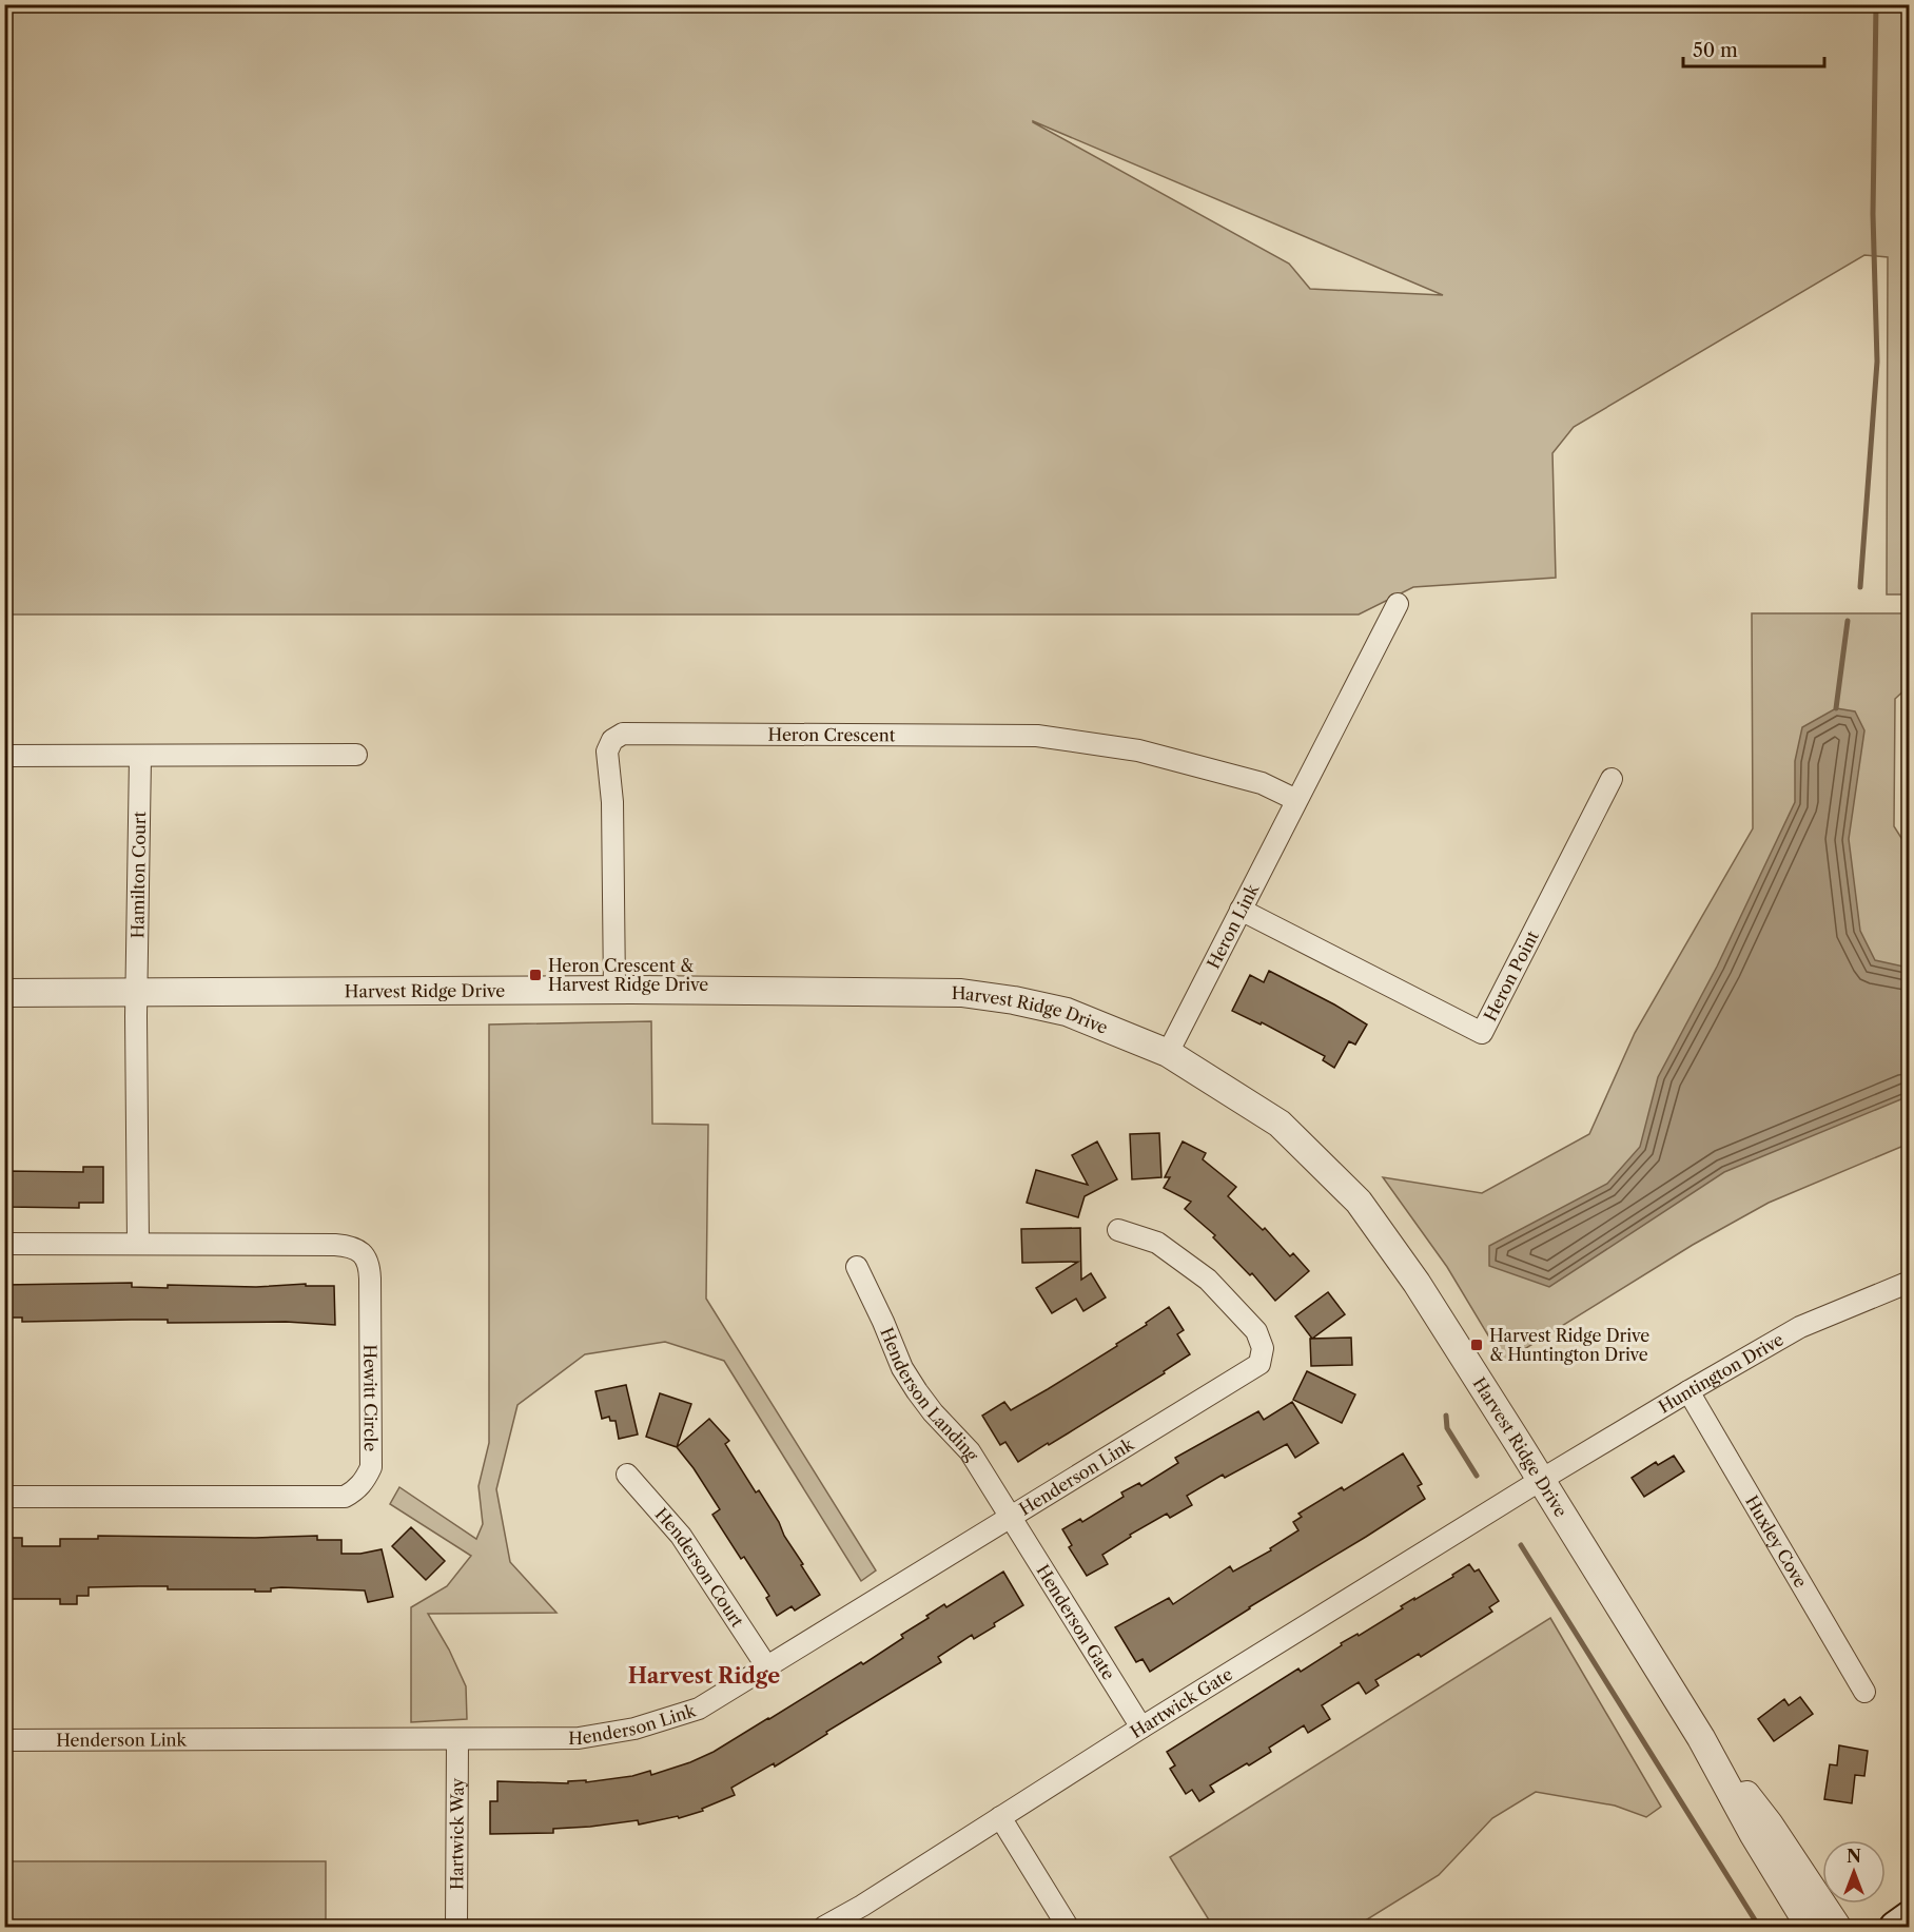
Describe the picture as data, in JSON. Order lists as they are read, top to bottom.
{
  "streets": {
    "street": [
      "Heron Crescent",
      "Hamilton Court",
      "Heron Link",
      "Heron Point",
      "Harvest Ridge Drive",
      "Huntington Drive",
      "Henderson Landing",
      "Hewitt Circle",
      "Henderson Link",
      "Huxley Cove",
      "Henderson Court",
      "Henderson Gate",
      "Hartwick Gate",
      "Hartwick Way"
    ]
  },
  "crossings": [
    ["Heron Crescent", "Heron Link"],
    ["Heron Crescent", "Harvest Ridge Drive"],
    ["Hamilton Court", "Harvest Ridge Drive"],
    ["Heron Link", "Heron Point"],
    ["Heron Link", "Harvest Ridge Drive"],
    ["Harvest Ridge Drive", "Huntington Drive"],
    ["Harvest Ridge Drive", "Hartwick Gate"],
    ["Huntington Drive", "Huxley Cove"],
    ["Huntington Drive", "Hartwick Gate"],
    ["Henderson Landing", "Henderson Link"],
    ["Henderson Landing", "Henderson Gate"],
    ["Henderson Link", "Henderson Court"],
    ["Henderson Link", "Henderson Gate"],
    ["Henderson Link", "Hartwick Way"],
    ["Henderson Gate", "Hartwick Gate"]
  ],
  "districts": ["Harvest Ridge"],
  "places": {
    "transit": ["Heron Crescent & Harvest Ridge Drive", "Harvest Ridge Drive & Huntington Drive"]
  },
  "scale_bar": "50 m",
  "north": "top"
}
